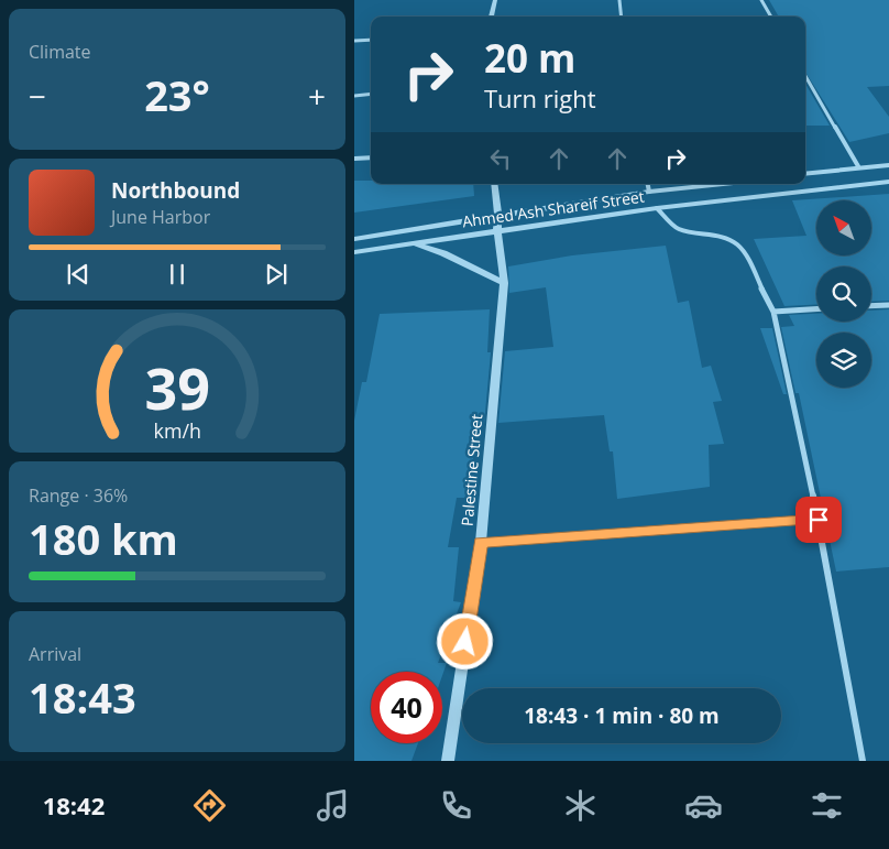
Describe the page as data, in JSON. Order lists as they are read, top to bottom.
{
  "streets": {
    "street": ["Ahmed Ash Shareif Street", "Palestine Street"]
  },
  "crossings": [
    ["Ahmed Ash Shareif Street", "Palestine Street"]
  ],
  "north": "top left",
  "page": {
    "tile": [
      "Climate",
      ["Range · 36%", "180 km"],
      ["Arrival", "18:43"]
    ],
    "turn": ["20 m", "Turn right"],
    "heat": ["−", "23°", "+"],
    "song": ["Northbound", "June Harbor"],
    "limit": "40",
    "trip": "18:43 · 1 min · 80 m",
    "tabs": "18:42",
    "gauge": ["39", "km/h"]
  }
}
